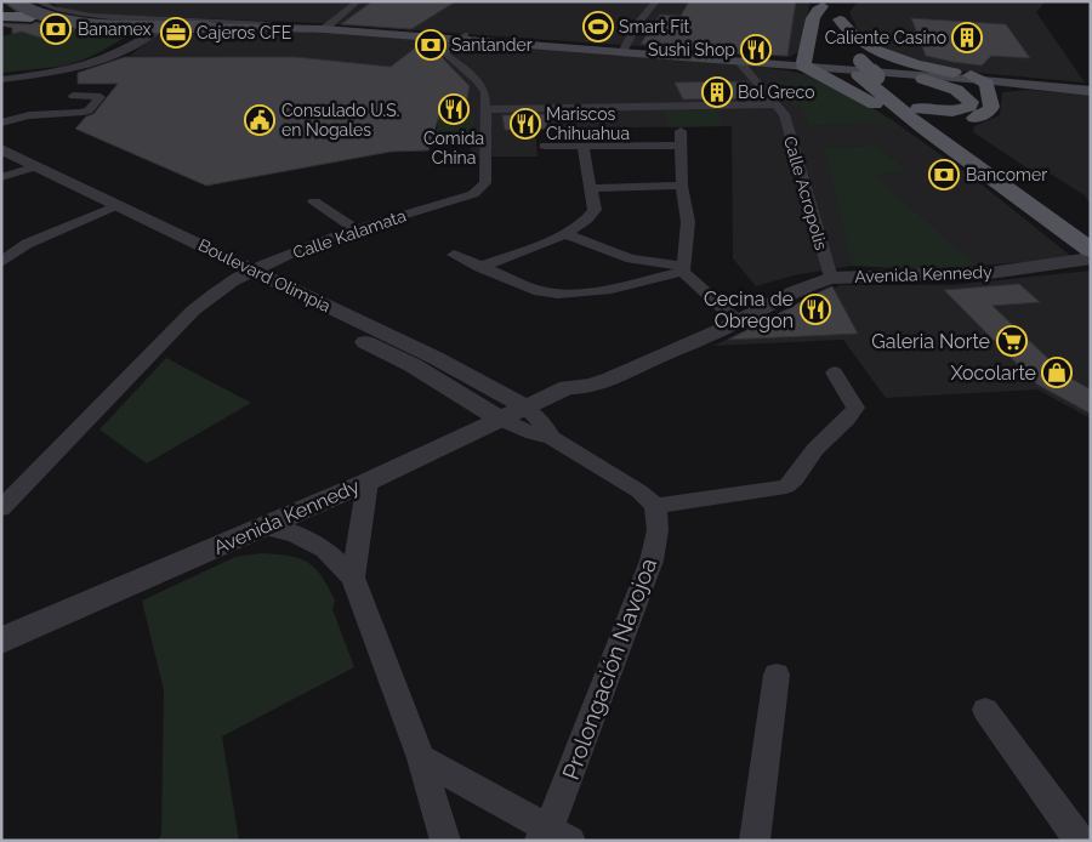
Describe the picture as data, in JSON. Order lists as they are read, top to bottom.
{
  "streets": {
    "street": [
      "Calle Acropolis",
      "Calle Kalamata",
      "Avenida Kennedy",
      "Boulevard Olimpia",
      "Prolongación Navojoa"
    ]
  },
  "crossings": [
    ["Calle Acropolis", "Avenida Kennedy"],
    ["Calle Kalamata", "Boulevard Olimpia"],
    ["Avenida Kennedy", "Boulevard Olimpia"]
  ],
  "places": {
    "sports": ["Smart Fit"],
    "bank": ["Banamex", "Santander", "Bancomer"],
    "office": ["Cajeros CFE"],
    "building": ["Caliente Casino", "Bol Greco"],
    "restaurant": [
      "Sushi Shop",
      "Comida China",
      "Mariscos Chihuahua",
      "Cecina de Obregon"
    ],
    "public building": ["Consulado U.S. en Nogales"],
    "supermarket": ["Galeria Norte"],
    "shop": ["Xocolarte"]
  }
}
